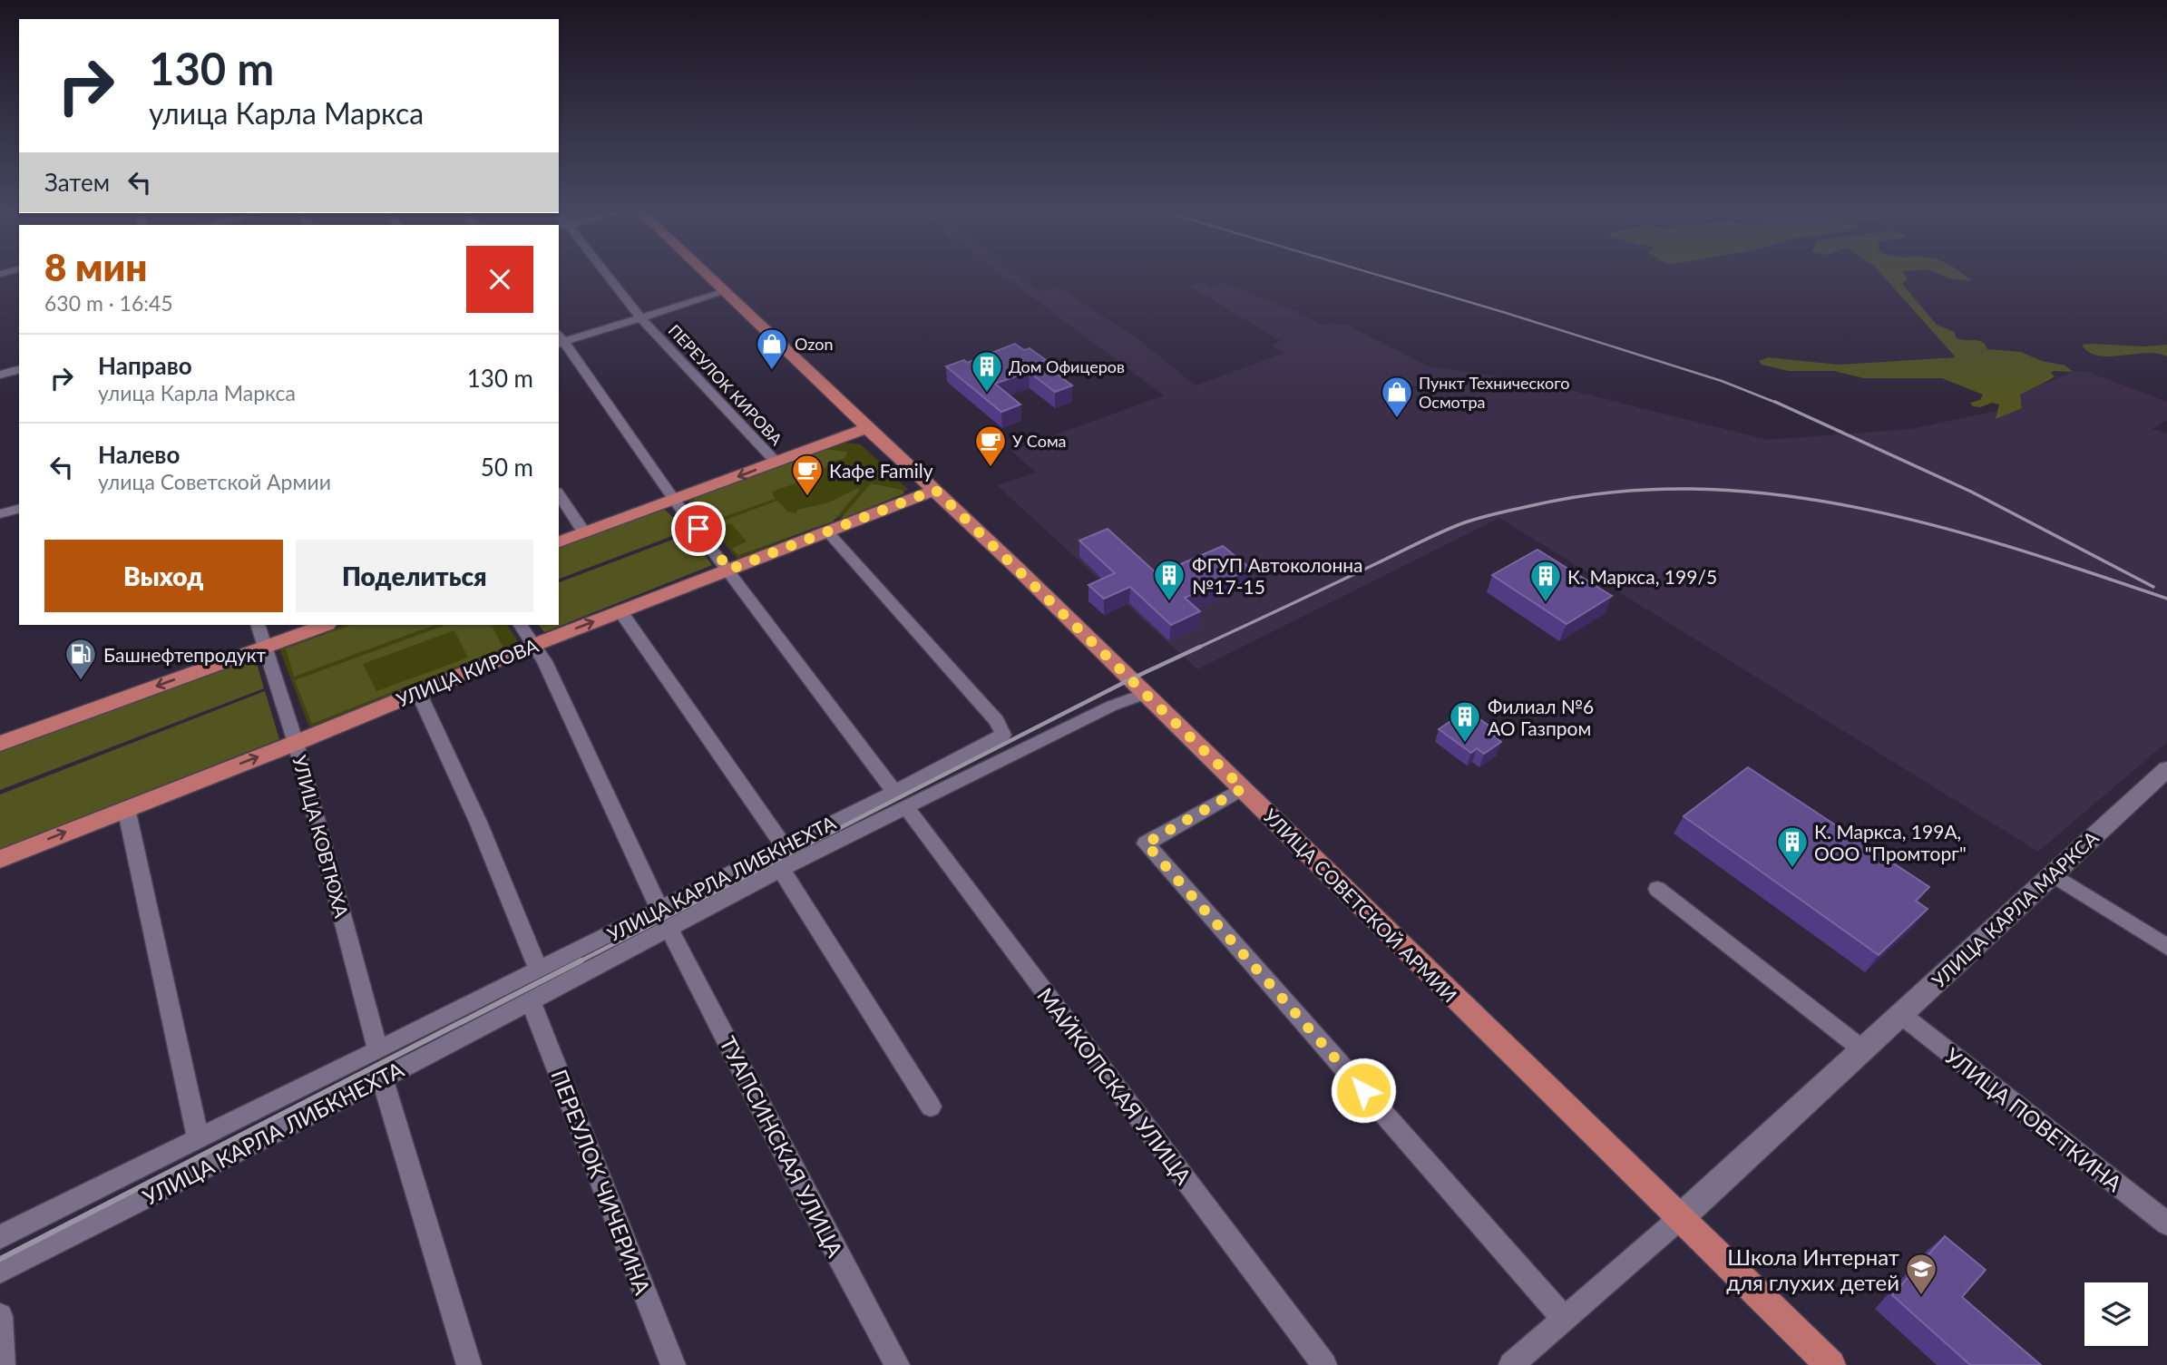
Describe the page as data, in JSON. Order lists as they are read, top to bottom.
{
  "streets": {
    "main road": ["УЛИЦА КИРОВА", "УЛИЦА СОВЕТСКОЙ АРМИИ"],
    "street": [
      "ПЕРЕУЛОК КИРОВА",
      "УЛИЦА КОВТЮХА",
      "УЛИЦА КАРЛА ЛИБКНЕХТА",
      "УЛИЦА КАРЛА МАРКСА",
      "МАЙКОПСКАЯ УЛИЦА",
      "УЛИЦА ПОВЕТКИНА",
      "ТУАПСИНСКАЯ УЛИЦА",
      "ПЕРЕУЛОК ЧИЧЕРИНА"
    ]
  },
  "crossings": [
    ["УЛИЦА КИРОВА", "УЛИЦА КОВТЮХА"],
    ["УЛИЦА КИРОВА", "УЛИЦА КАРЛА ЛИБКНЕХТА"],
    ["УЛИЦА КИРОВА", "УЛИЦА СОВЕТСКОЙ АРМИИ"],
    ["УЛИЦА КИРОВА", "МАЙКОПСКАЯ УЛИЦА"],
    ["УЛИЦА КИРОВА", "ТУАПСИНСКАЯ УЛИЦА"],
    ["УЛИЦА КОВТЮХА", "УЛИЦА КАРЛА ЛИБКНЕХТА"],
    ["УЛИЦА КАРЛА ЛИБКНЕХТА", "УЛИЦА СОВЕТСКОЙ АРМИИ"],
    ["УЛИЦА КАРЛА ЛИБКНЕХТА", "МАЙКОПСКАЯ УЛИЦА"],
    ["УЛИЦА КАРЛА ЛИБКНЕХТА", "ТУАПСИНСКАЯ УЛИЦА"],
    ["УЛИЦА КАРЛА ЛИБКНЕХТА", "ПЕРЕУЛОК ЧИЧЕРИНА"],
    ["УЛИЦА СОВЕТСКОЙ АРМИИ", "УЛИЦА КАРЛА МАРКСА"],
    ["УЛИЦА КАРЛА МАРКСА", "УЛИЦА ПОВЕТКИНА"]
  ],
  "places": {
    "shop": ["Ozon", "Пункт Технического Осмотра"],
    "building": [
      "Дом Офицеров",
      "ФГУП Автоколонна №17-15",
      "К. Маркса, 199/5",
      "Филиал №6 АО Газпром",
      "К. Маркса, 199А, ООО \"Промторг\""
    ],
    "cafe": ["У Сома", "Кафе Family"],
    "fuel station": ["Башнефтепродукт"],
    "school or university": ["Школа Интернат для глухих детей"]
  },
  "page": {
    "turn": ["130 m", "улица Карла Маркса"],
    "then": "Затем",
    "heading": ["8 мин", "630 m · 16:45"],
    "list": [
      {
        "name": "Направо",
        "note": "улица Карла Маркса",
        "value": "130 m"
      },
      {
        "name": "Налево",
        "note": "улица Советской Армии",
        "value": "50 m"
      }
    ],
    "buttons": ["Выход", "Поделиться"]
  }
}
